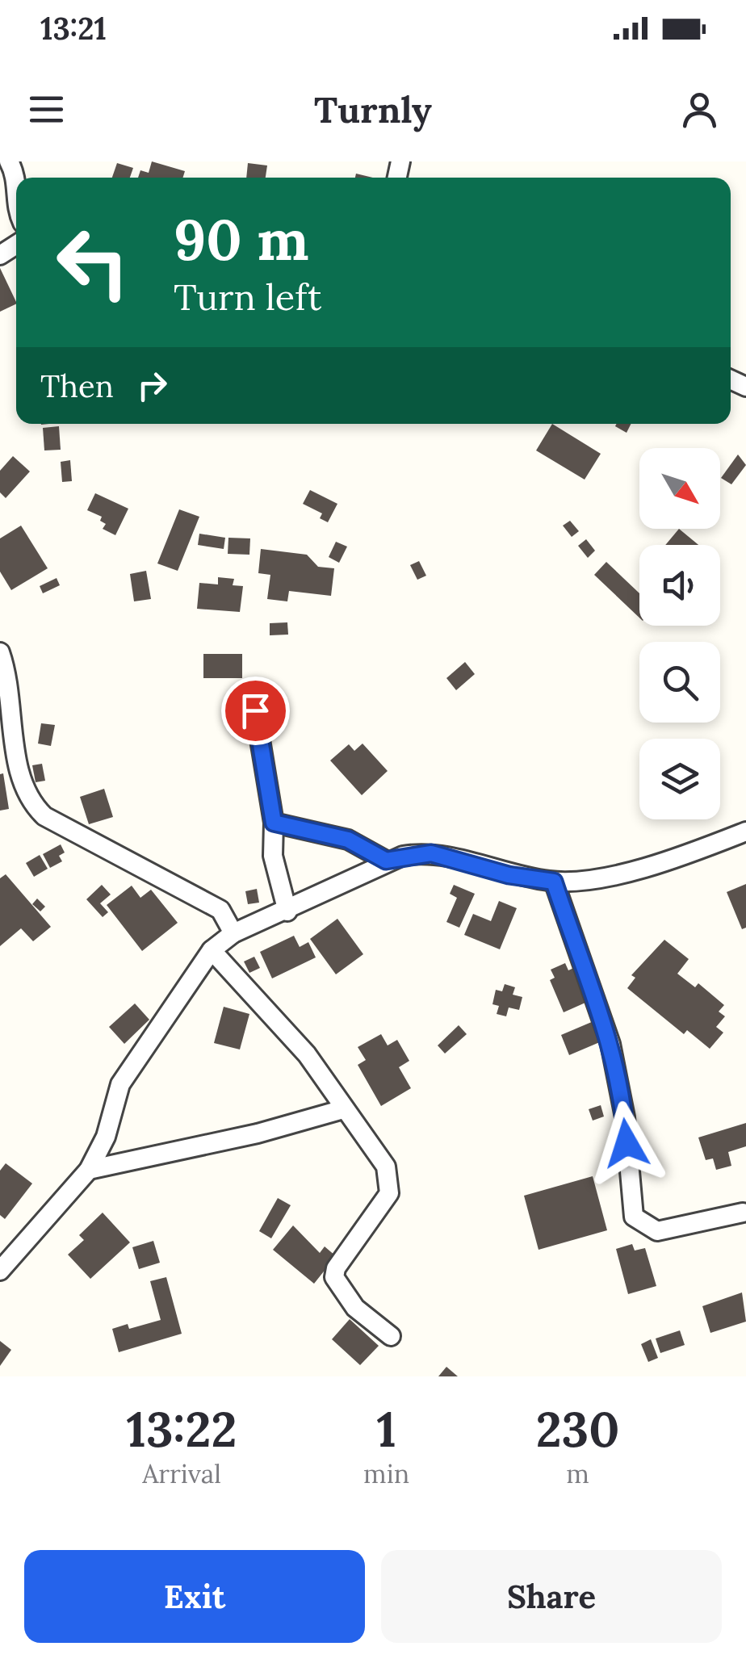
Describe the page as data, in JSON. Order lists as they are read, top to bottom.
{
  "north": "bottom right",
  "page": {
    "status": "13:21",
    "header": "Turnly",
    "turn": ["90 m", "Turn left"],
    "then": "Then",
    "eta": [
      "13:22",
      "Arrival",
      "1",
      "min",
      "230",
      "m"
    ],
    "buttons": ["Exit", "Share"]
  }
}
